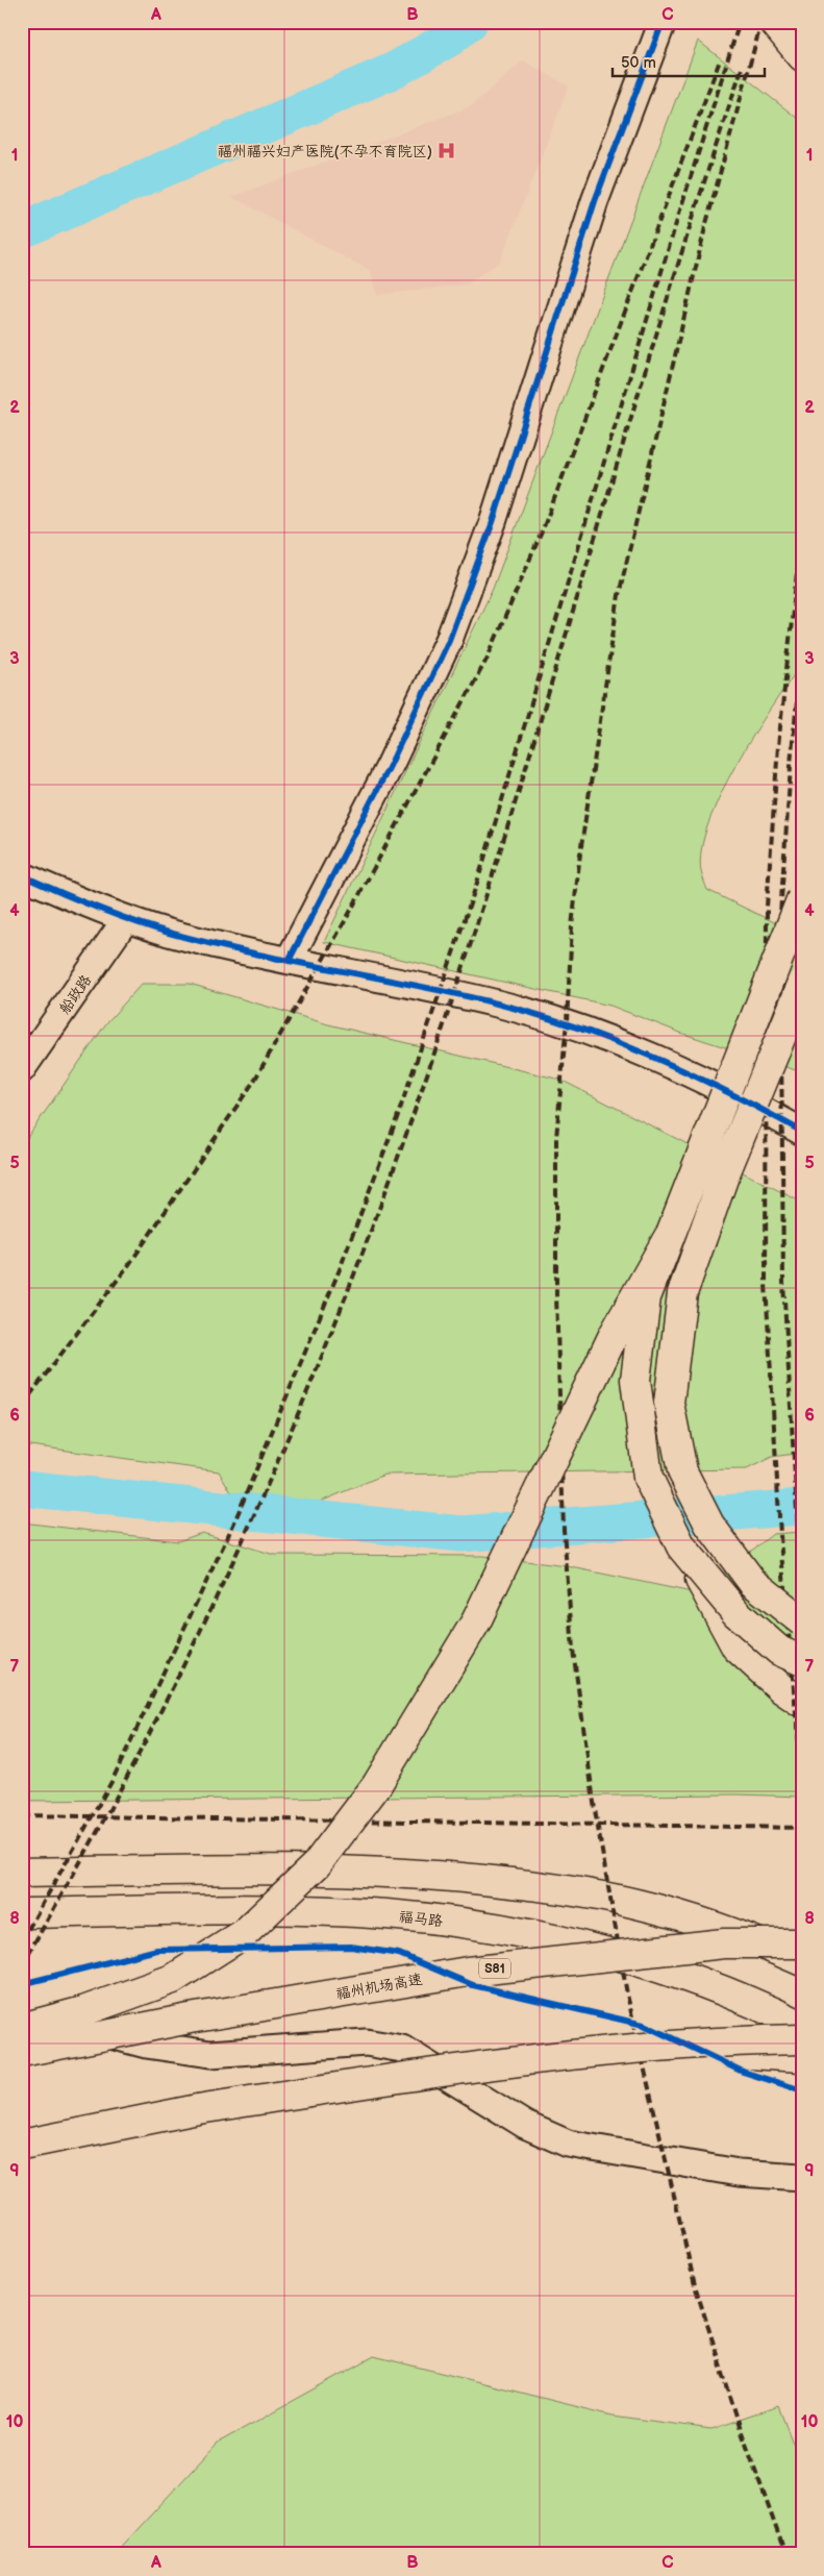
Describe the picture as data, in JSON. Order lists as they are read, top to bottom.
{
  "streets": {
    "main road": ["福马路", "S81", "福州机场高速"],
    "street": ["船政路"]
  },
  "places": {
    "hospital": ["福州福兴妇产医院(不孕不育院区)"]
  },
  "scale_bar": "50 m",
  "grid": {
    "columns": ["A", "B", "C"],
    "rows": [
      "1",
      "2",
      "3",
      "4",
      "5",
      "6",
      "7",
      "8",
      "9",
      "10"
    ]
  }
}
